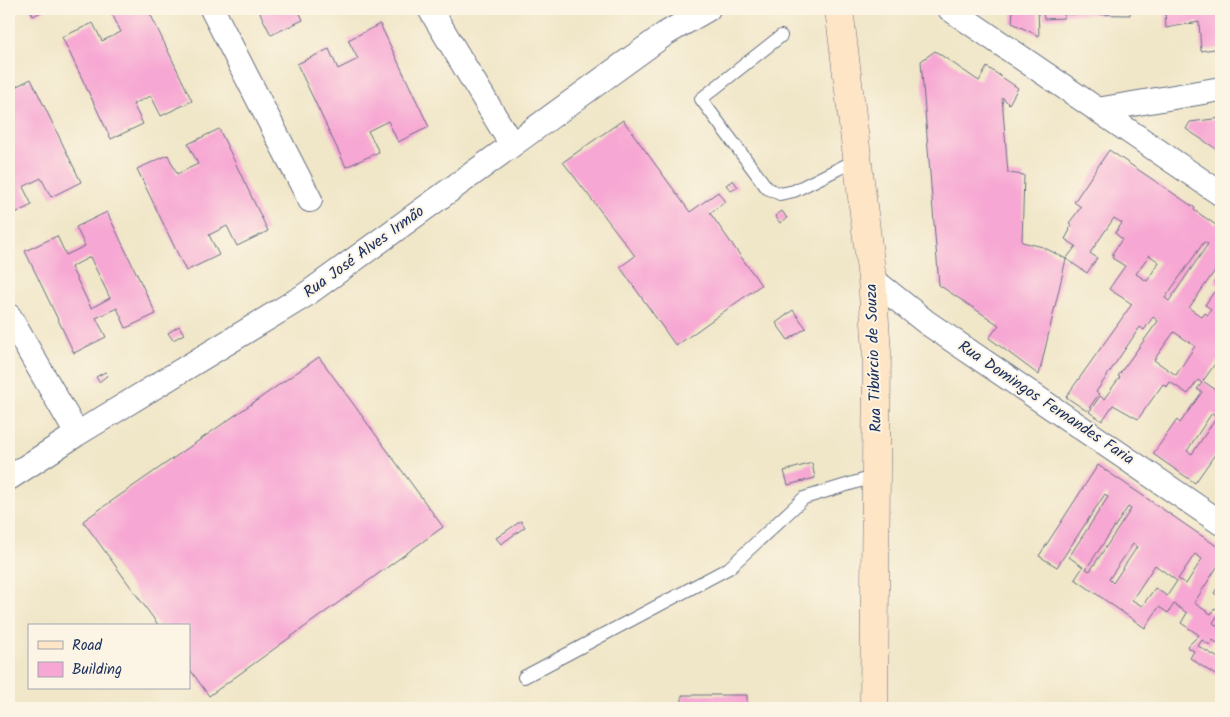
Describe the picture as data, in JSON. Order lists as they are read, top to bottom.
{
  "streets": {
    "main road": ["Rua Tibúrcio de Souza"],
    "street": ["Rua José Alves Irmão", "Rua Domingos Fernandes Faria"]
  },
  "crossings": [
    ["Rua Tibúrcio de Souza", "Rua Domingos Fernandes Faria"]
  ],
  "legend": ["Road", "Building"]
}
